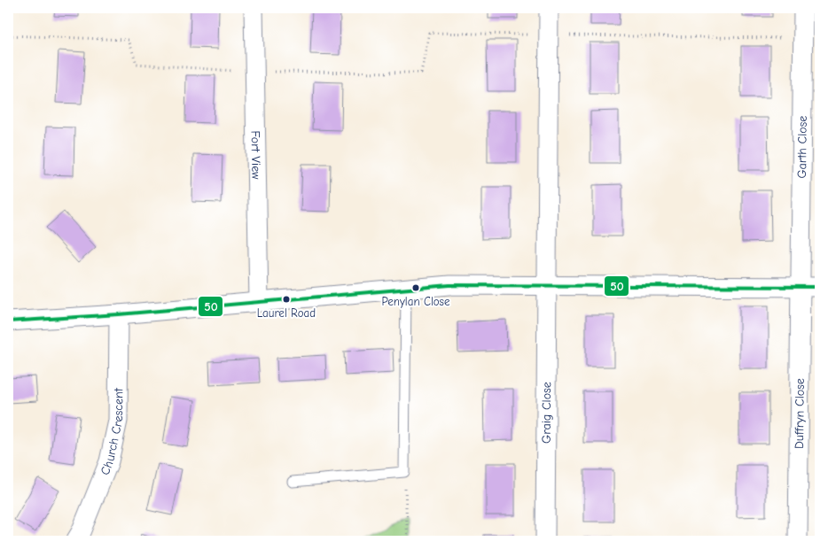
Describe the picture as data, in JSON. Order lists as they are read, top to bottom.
{
  "streets": {
    "street": [
      "Garth Close",
      "Fort View",
      "Graig Close",
      "Duffryn Close",
      "Church Crescent"
    ]
  },
  "crossings": [
    ["Garth Close", "Duffryn Close"]
  ],
  "places": ["Penylan Close", "Laurel Road"],
  "lines": ["transit line 50"]
}
